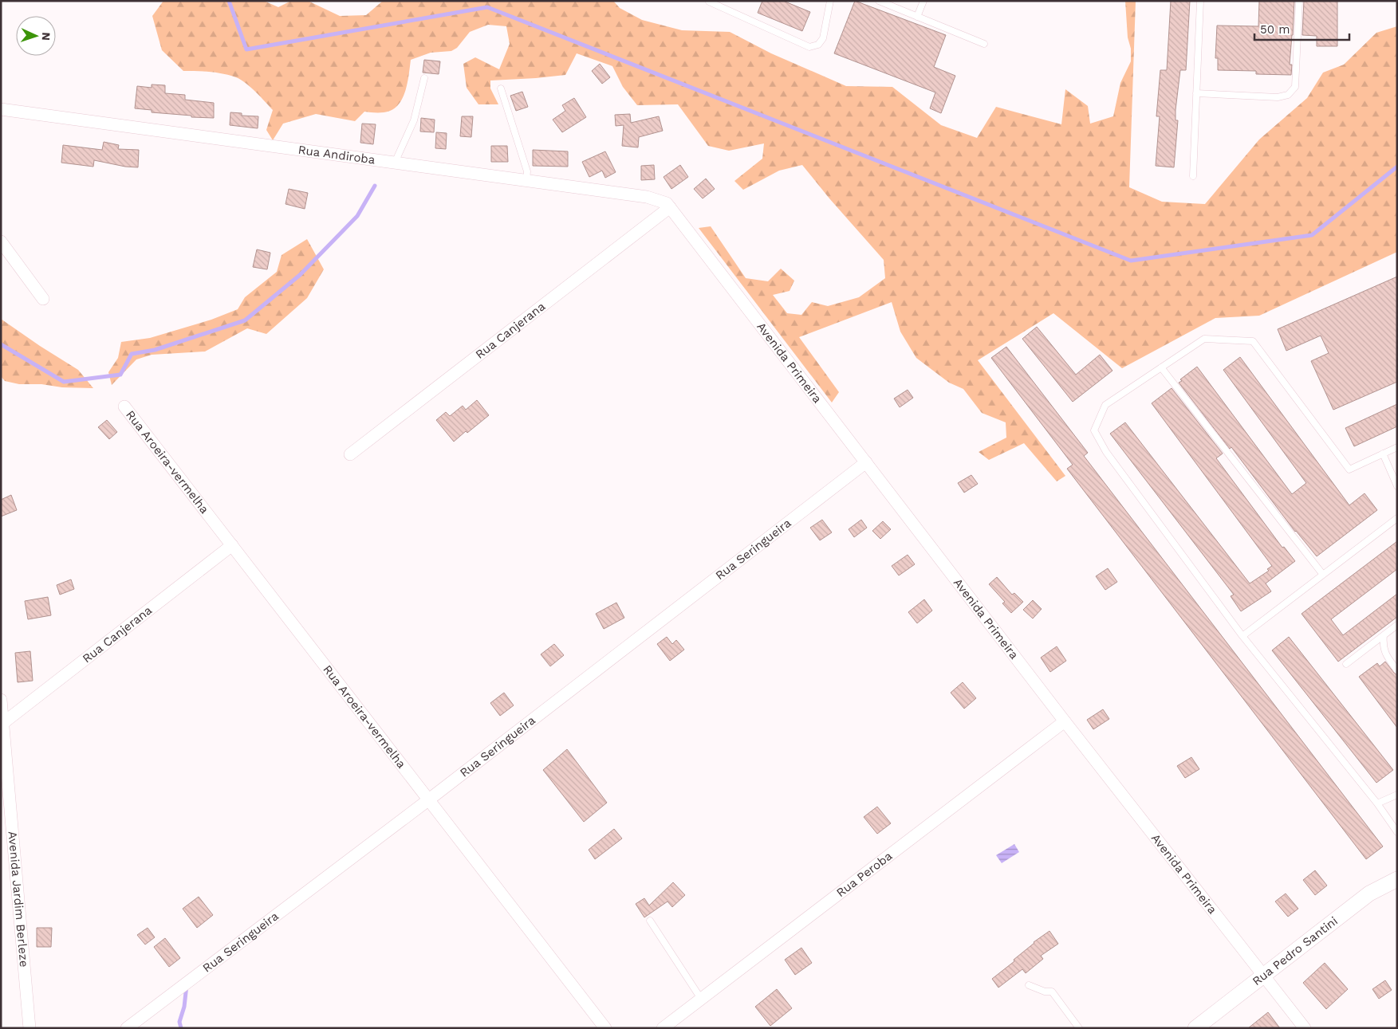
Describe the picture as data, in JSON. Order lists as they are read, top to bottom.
{
  "streets": {
    "street": [
      "Rua Andiroba",
      "Rua Canjerana",
      "Avenida Primeira",
      "Rua Aroeira-vermelha",
      "Rua Seringueira",
      "Rua Peroba",
      "Avenida Jardim Berleze",
      "Rua Pedro Santini"
    ]
  },
  "crossings": [
    ["Rua Andiroba", "Rua Canjerana"],
    ["Rua Andiroba", "Avenida Primeira"],
    ["Rua Canjerana", "Avenida Primeira"],
    ["Rua Canjerana", "Rua Aroeira-vermelha"],
    ["Rua Canjerana", "Avenida Jardim Berleze"],
    ["Avenida Primeira", "Rua Seringueira"],
    ["Avenida Primeira", "Rua Peroba"],
    ["Avenida Primeira", "Rua Pedro Santini"],
    ["Rua Aroeira-vermelha", "Rua Seringueira"]
  ],
  "scale_bar": "50 m",
  "north": "right"
}
